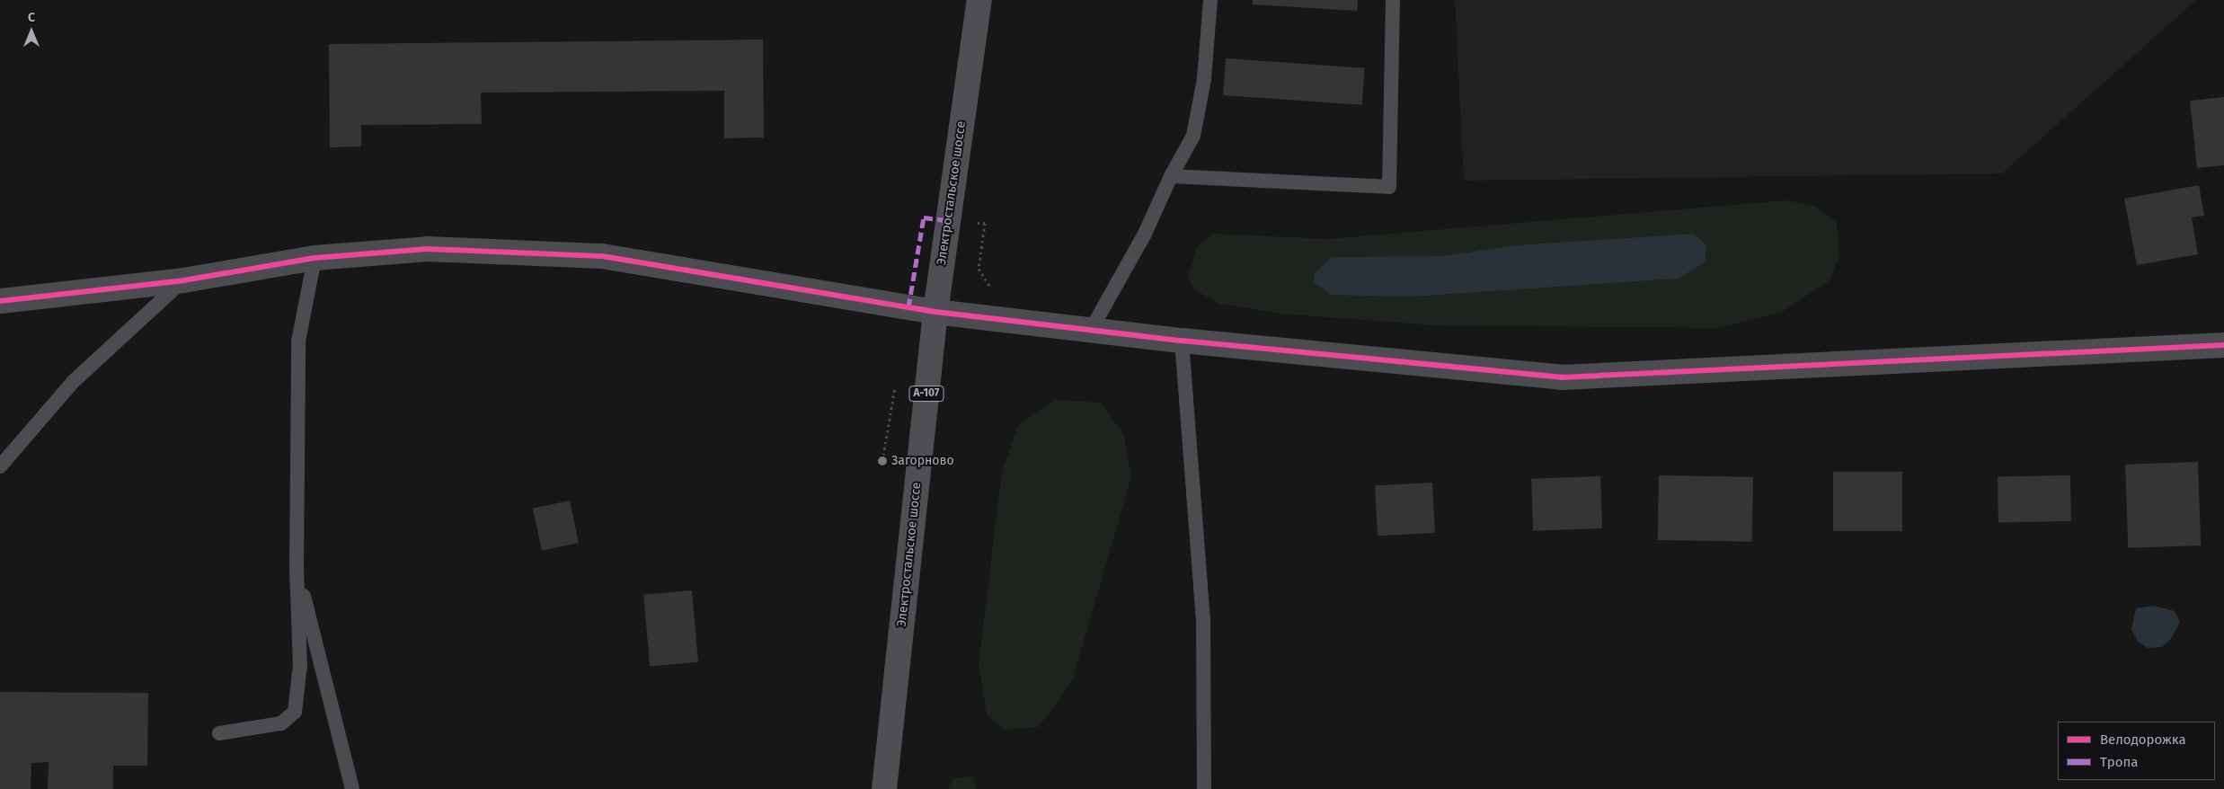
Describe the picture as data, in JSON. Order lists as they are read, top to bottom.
{
  "streets": {
    "main road": ["Электростальское шоссе", "А-107"]
  },
  "places": ["Загорново"],
  "legend": ["Велодорожка", "Тропа"],
  "north": "top"
}
